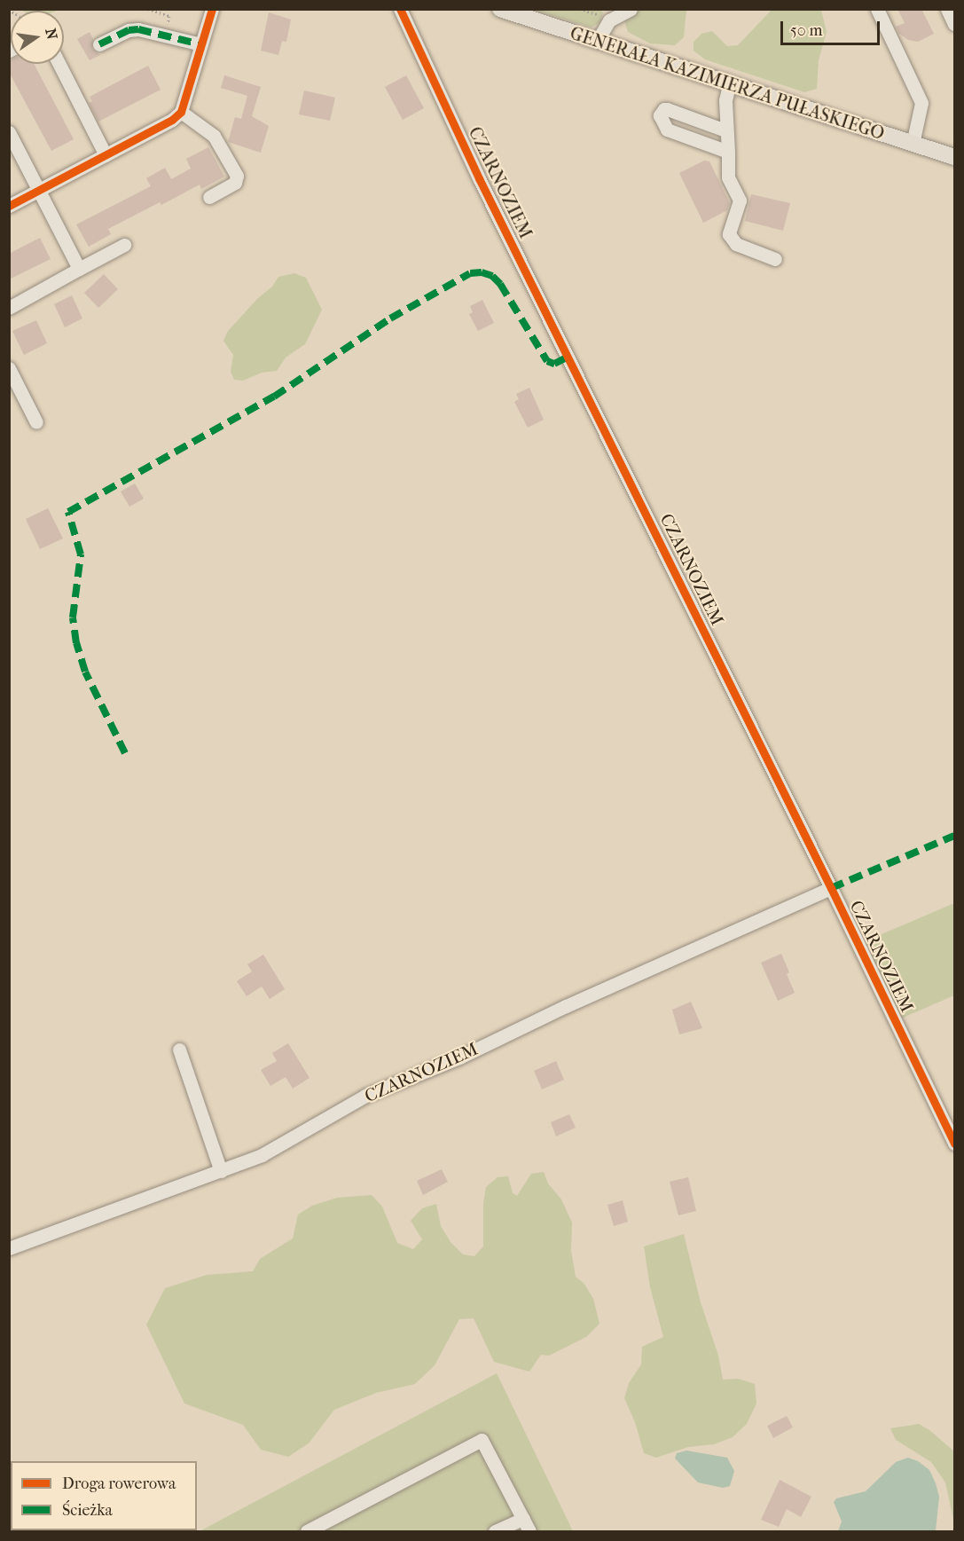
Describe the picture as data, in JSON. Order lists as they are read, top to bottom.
{
  "streets": {
    "main road": ["GENERAŁA KAZIMIERZA PUŁASKIEGO"],
    "street": ["CZARNOZIEM"]
  },
  "legend": ["Droga rowerowa", "Ścieżka"],
  "scale_bar": "50 m",
  "north": "right"
}
